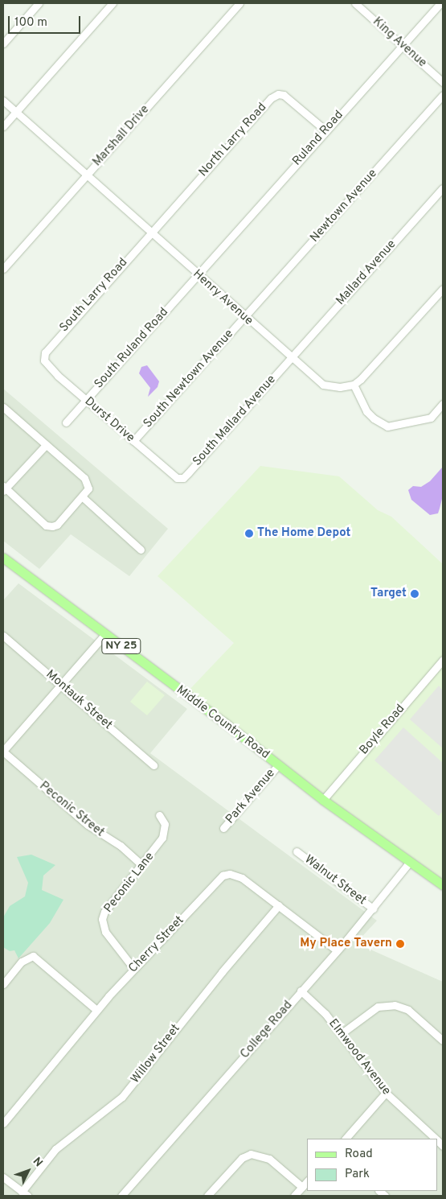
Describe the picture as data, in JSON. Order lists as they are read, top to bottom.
{
  "streets": {
    "main road": ["NY 25", "Middle Country Road"],
    "street": [
      "King Avenue",
      "Marshall Drive",
      "Ruland Road",
      "North Larry Road",
      "Newtown Avenue",
      "Mallard Avenue",
      "South Larry Road",
      "Henry Avenue",
      "South Ruland Road",
      "South Newtown Avenue",
      "Durst Drive",
      "South Mallard Avenue",
      "Montauk Street",
      "Boyle Road",
      "Park Avenue",
      "Peconic Street",
      "Walnut Street",
      "Peconic Lane",
      "Cherry Street",
      "College Road",
      "Willow Street",
      "Elmwood Avenue"
    ]
  },
  "crossings": [
    ["King Avenue", "Ruland Road"],
    ["Marshall Drive", "Henry Avenue"],
    ["Ruland Road", "North Larry Road"],
    ["Ruland Road", "Henry Avenue"],
    ["Ruland Road", "South Ruland Road"],
    ["North Larry Road", "South Larry Road"],
    ["North Larry Road", "Henry Avenue"],
    ["Newtown Avenue", "Henry Avenue"],
    ["Newtown Avenue", "South Newtown Avenue"],
    ["Mallard Avenue", "Henry Avenue"],
    ["Mallard Avenue", "South Mallard Avenue"],
    ["South Larry Road", "Henry Avenue"],
    ["South Larry Road", "Durst Drive"],
    ["Henry Avenue", "South Ruland Road"],
    ["Henry Avenue", "South Newtown Avenue"],
    ["Henry Avenue", "South Mallard Avenue"],
    ["South Ruland Road", "Durst Drive"],
    ["South Newtown Avenue", "Durst Drive"],
    ["Durst Drive", "South Mallard Avenue"],
    ["Middle Country Road", "Boyle Road"],
    ["Middle Country Road", "Park Avenue"],
    ["Middle Country Road", "College Road"],
    ["Peconic Street", "Peconic Lane"],
    ["Walnut Street", "College Road"],
    ["Peconic Lane", "Cherry Street"],
    ["Cherry Street", "College Road"],
    ["Cherry Street", "Willow Street"],
    ["College Road", "Elmwood Avenue"]
  ],
  "places": ["The Home Depot", "Target", "My Place Tavern"],
  "legend": ["Road", "Park"],
  "scale_bar": "100 m",
  "north": "top right"
}
